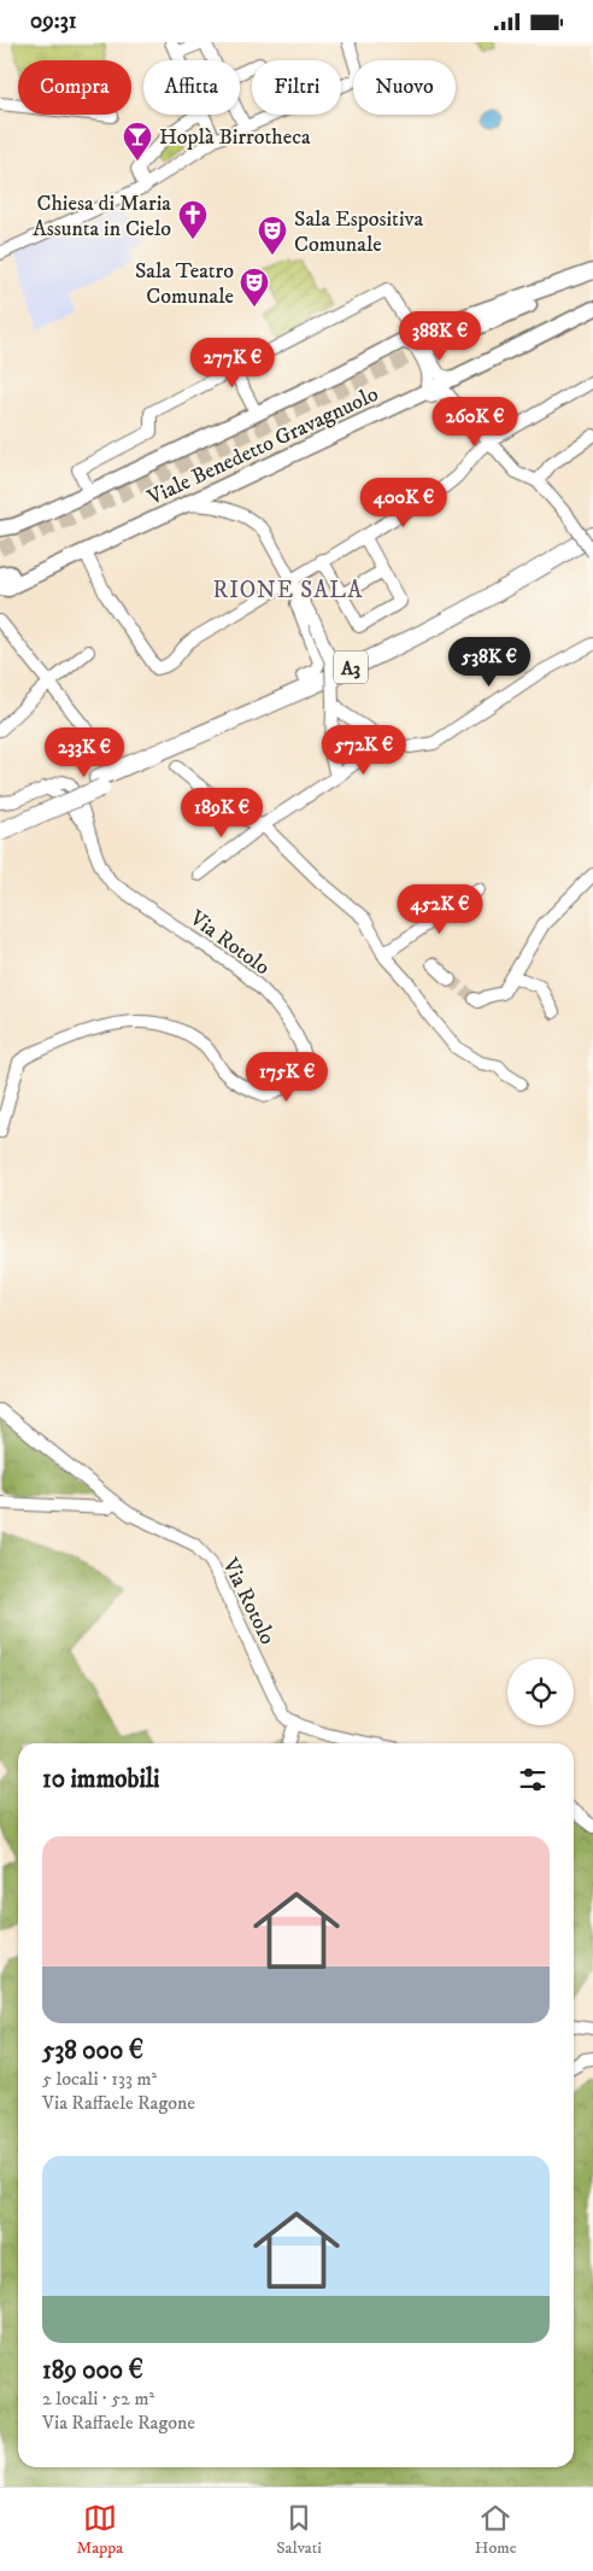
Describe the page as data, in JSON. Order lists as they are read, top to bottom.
{
  "streets": {
    "highway": ["A3"],
    "main road": ["Viale Benedetto Gravagnuolo"],
    "street": ["Via Rotolo"]
  },
  "districts": ["RIONE SALA"],
  "places": {
    "bar": ["Hoplà Birrotheca"],
    "church": ["Chiesa di Maria Assunta in Cielo"],
    "theatre": ["Sala Espositiva Comunale", "Sala Teatro Comunale"]
  },
  "page": {
    "status": "09:31",
    "chip": [
      "Compra",
      "Affitta",
      "Filtri",
      "Nuovo"
    ],
    "price": [
      "388K €",
      "277K €",
      "260K €",
      "400K €",
      "538K €",
      "572K €",
      "233K €",
      "189K €",
      "452K €",
      "175K €"
    ],
    "heading": "10 immobili",
    "list": [
      {
        "name": "538 000 €",
        "note": "5 locali · 133 m² · Via Raffaele Ragone"
      },
      {
        "name": "189 000 €",
        "note": "2 locali · 52 m² · Via Raffaele Ragone"
      }
    ],
    "tabs": ["Mappa", "Salvati", "Home"]
  }
}
